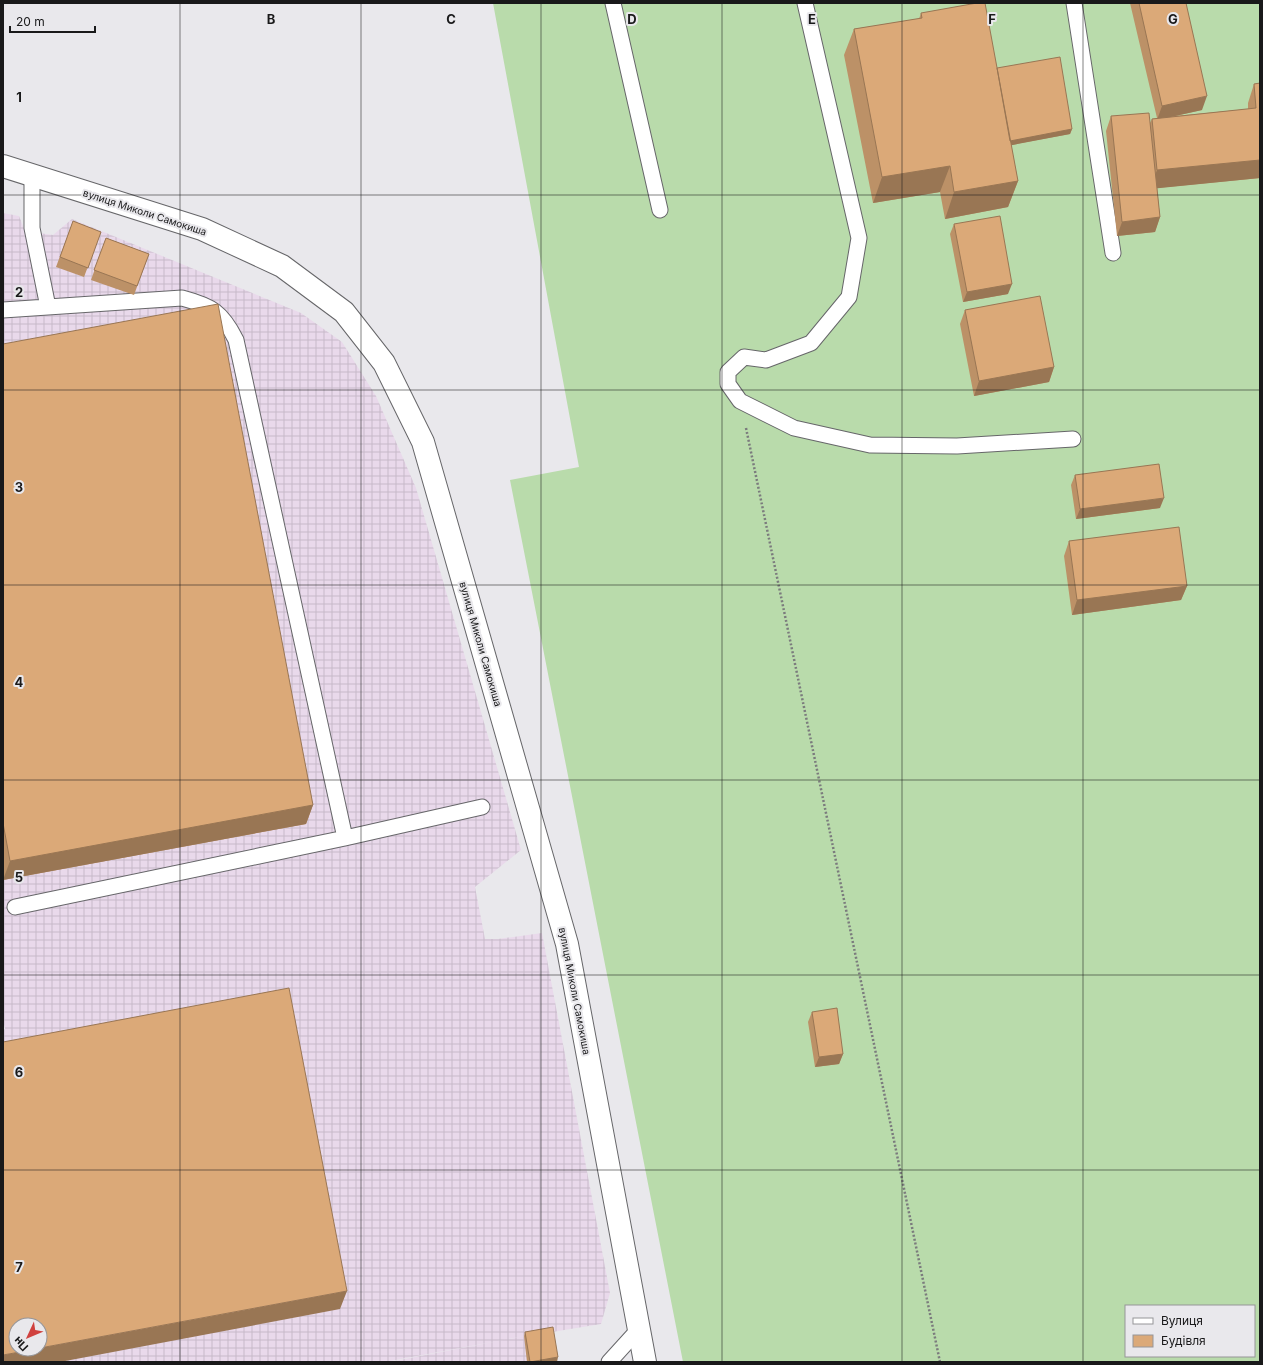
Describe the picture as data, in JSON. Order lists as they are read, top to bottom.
{
  "streets": {
    "street": ["вулиця Миколи Самокиша"]
  },
  "legend": ["Вулиця", "Будівля"],
  "scale_bar": "20 m",
  "north": "bottom left",
  "grid": {
    "columns": [
      "B",
      "C",
      "D",
      "E",
      "F",
      "G"
    ],
    "rows": [
      "1",
      "2",
      "3",
      "4",
      "5",
      "6",
      "7"
    ]
  }
}
